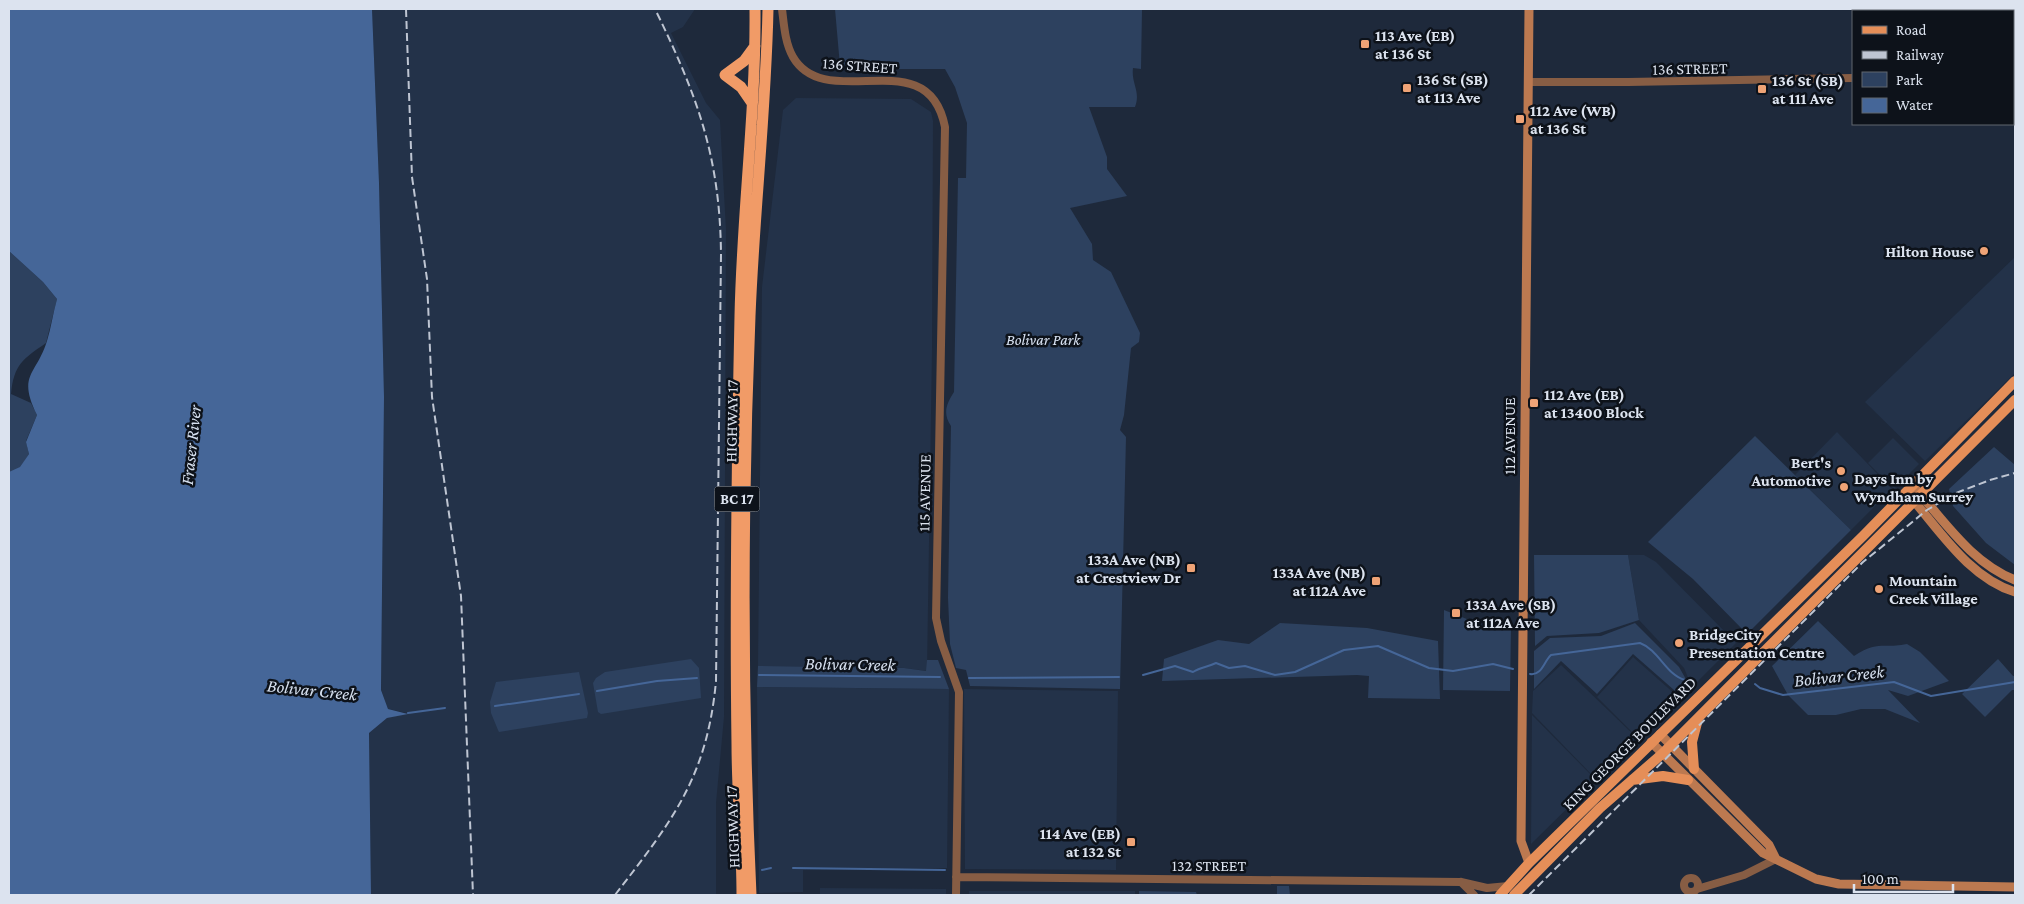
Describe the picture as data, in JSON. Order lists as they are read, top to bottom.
{
  "streets": {
    "highway": ["HIGHWAY 17", "BC 17"],
    "main road": ["112 AVENUE", "KING GEORGE BOULEVARD"],
    "street": ["136 STREET", "115 AVENUE", "132 STREET"]
  },
  "crossings": [
    ["136 STREET", "112 AVENUE"],
    ["136 STREET", "115 AVENUE"],
    ["112 AVENUE", "KING GEORGE BOULEVARD"],
    ["115 AVENUE", "132 STREET"],
    ["KING GEORGE BOULEVARD", "132 STREET"]
  ],
  "water": ["Fraser River", "Bolivar Creek"],
  "parks": ["Bolivar Park"],
  "places": {
    "transit": [
      "113 Ave (EB) at 136 St",
      "136 St (SB) at 113 Ave",
      "136 St (SB) at 111 Ave",
      "112 Ave (WB) at 136 St",
      "112 Ave (EB) at 13400 Block",
      "133A Ave (NB) at Crestview Dr",
      "133A Ave (NB) at 112A Ave",
      "133A Ave (SB) at 112A Ave",
      "114 Ave (EB) at 132 St"
    ],
    "other": [
      "Hilton House",
      "Bert's Automotive",
      "Days Inn by Wyndham Surrey",
      "Mountain Creek Village",
      "BridgeCity Presentation Centre"
    ]
  },
  "legend": [
    "Road",
    "Railway",
    "Park",
    "Water"
  ],
  "scale_bar": "100 m"
}
